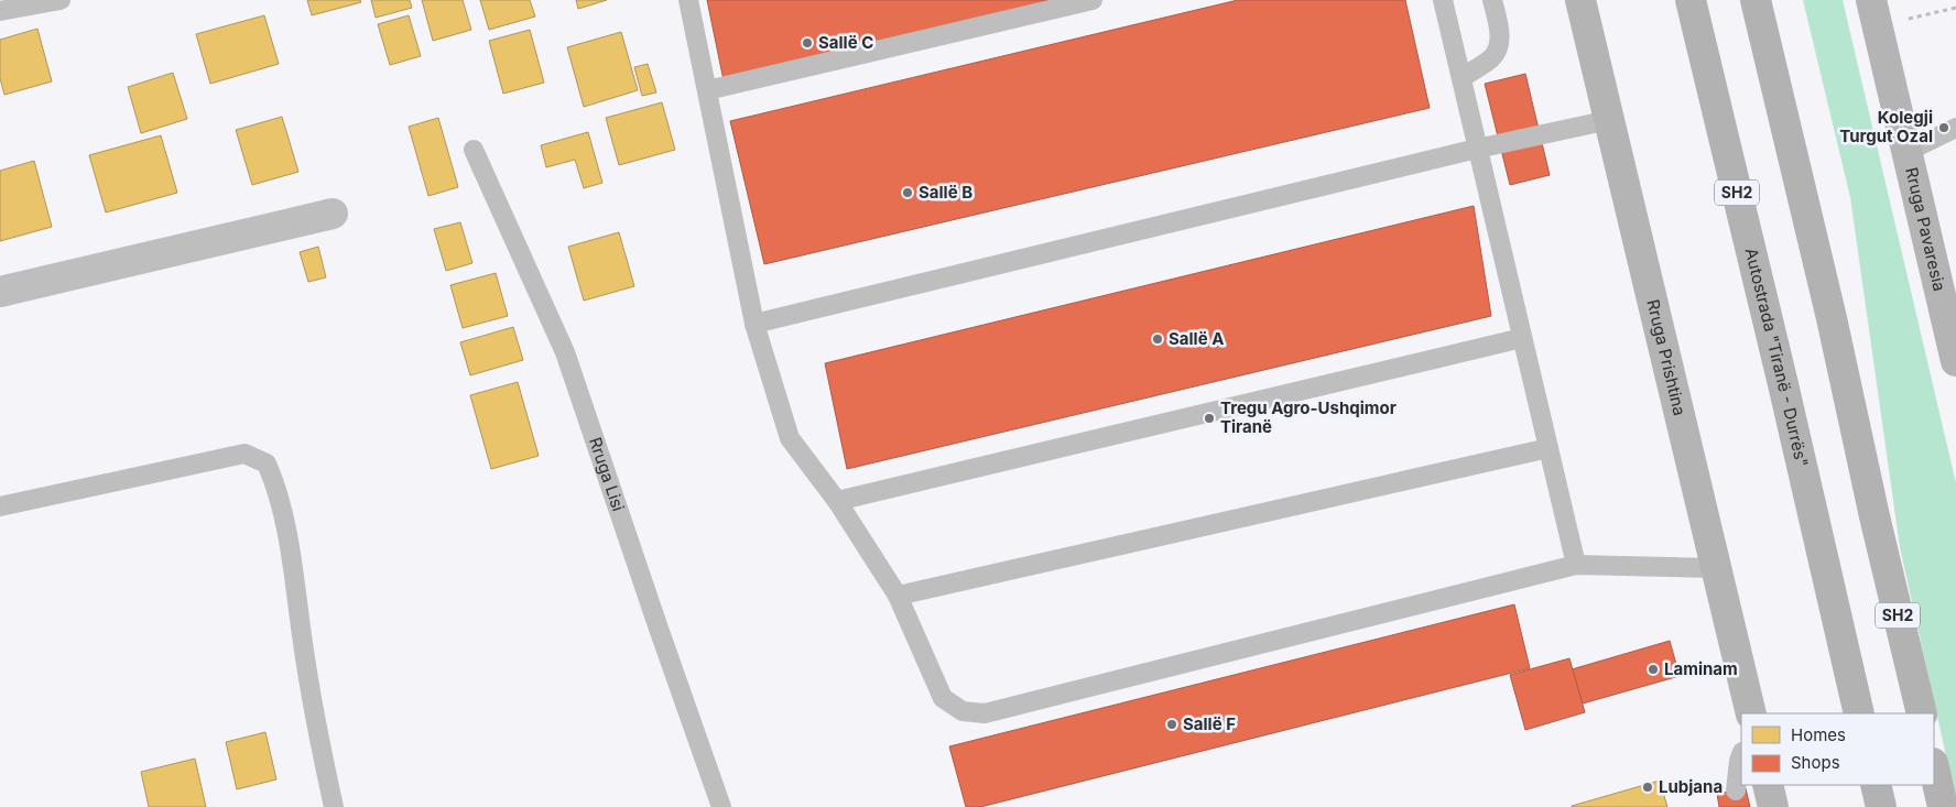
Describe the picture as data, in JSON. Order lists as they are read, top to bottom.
{
  "streets": {
    "highway": ["SH2", "Autostrada \"Tiranë - Durrës\""],
    "main road": ["Rruga Pavaresia", "Rruga Prishtina"],
    "lane": ["Rruga Lisi"]
  },
  "places": [
    "Sallë C",
    "Kolegji Turgut Ozal",
    "Sallë B",
    "Sallë A",
    "Tregu Agro-Ushqimor Tiranë",
    "Laminam",
    "Sallë F",
    "Lubjana"
  ],
  "legend": ["Homes", "Shops"]
}
